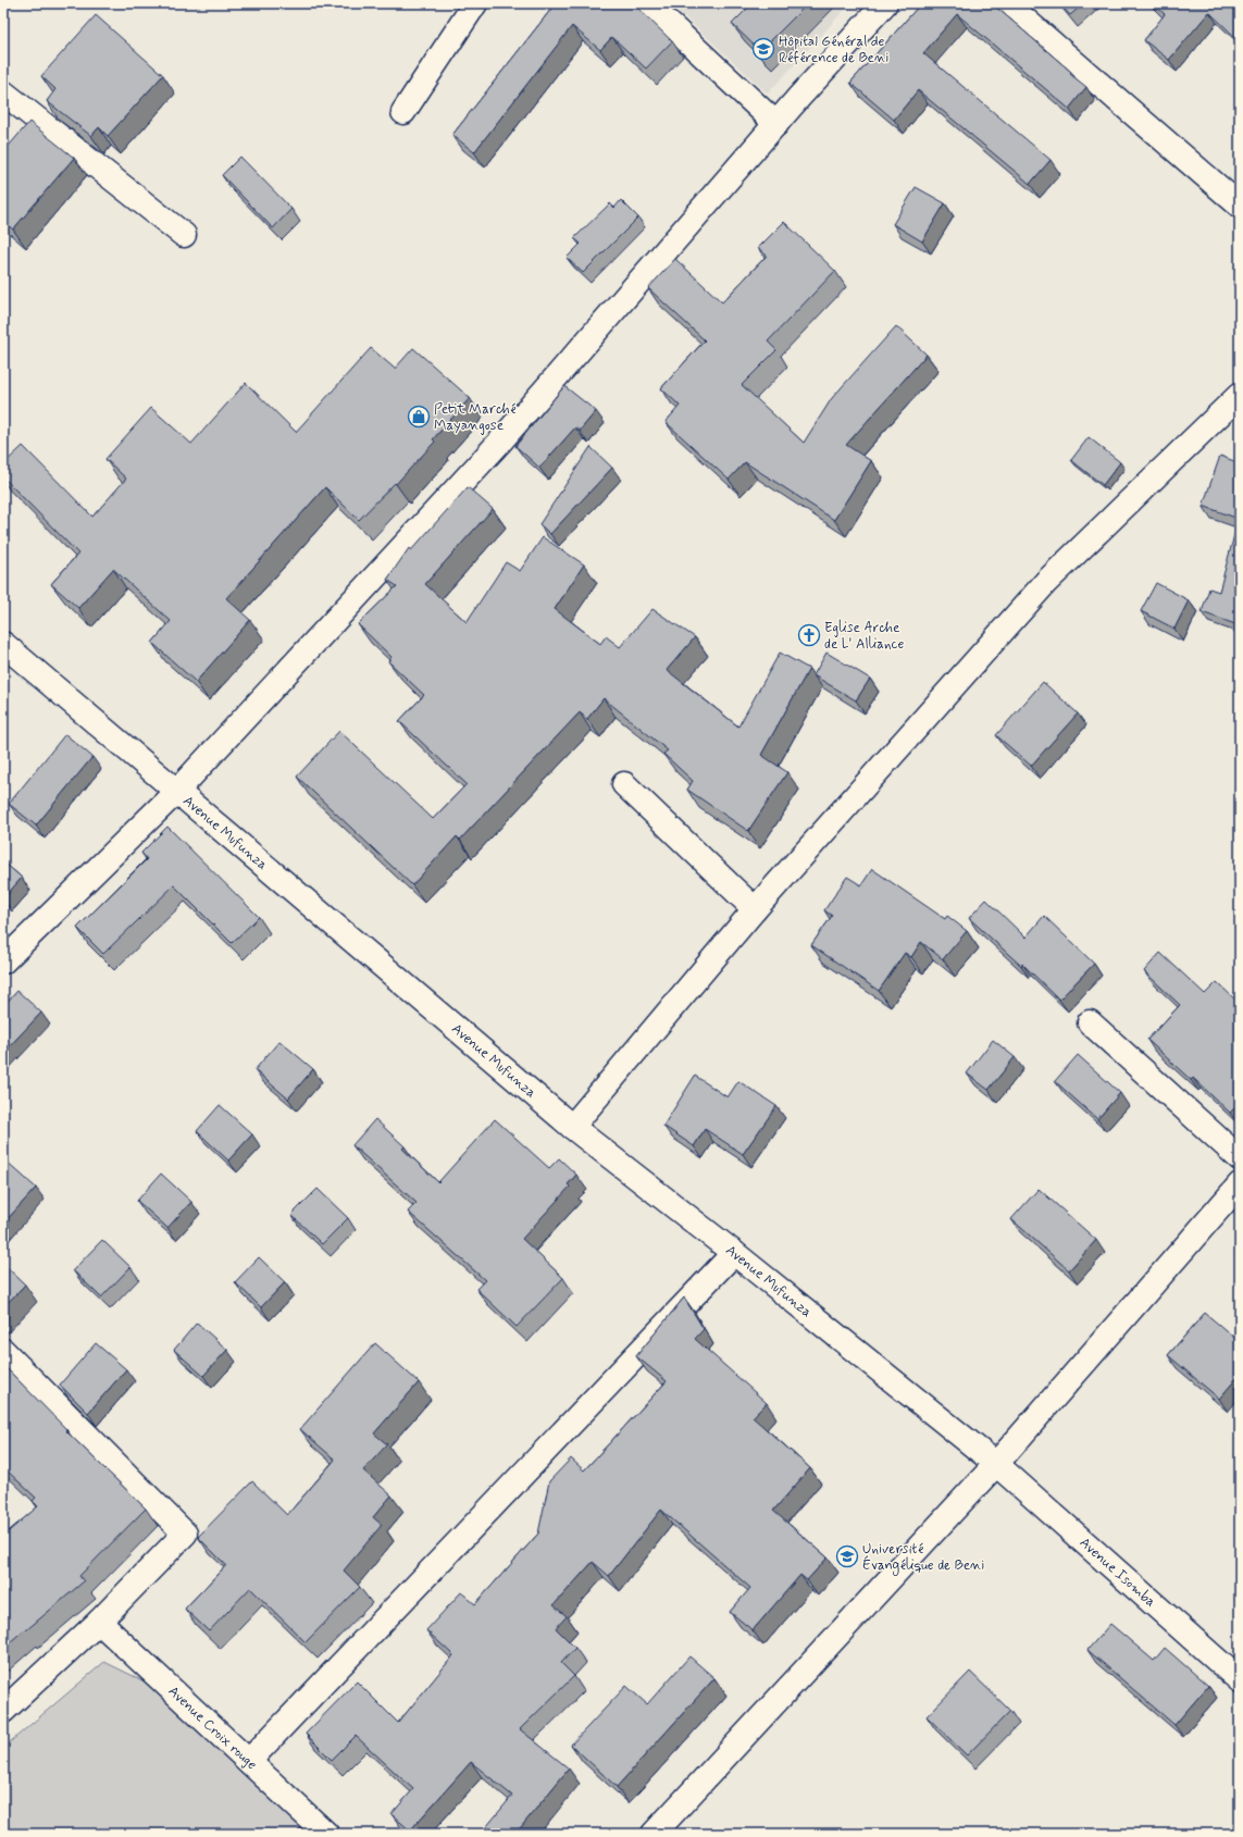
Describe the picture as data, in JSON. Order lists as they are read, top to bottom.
{
  "streets": {
    "street": ["Avenue Mufunza", "Avenue Isomba", "Avenue Croix rouge"]
  },
  "crossings": [
    ["Avenue Mufunza", "Avenue Isomba"]
  ],
  "places": {
    "school or university": ["Hôpital Général de Référence de Beni", "Université Évangélique de Beni"],
    "shop": ["Petit Marché Mayangose"],
    "church": ["Eglise Arche de L' Alliance"]
  }
}
